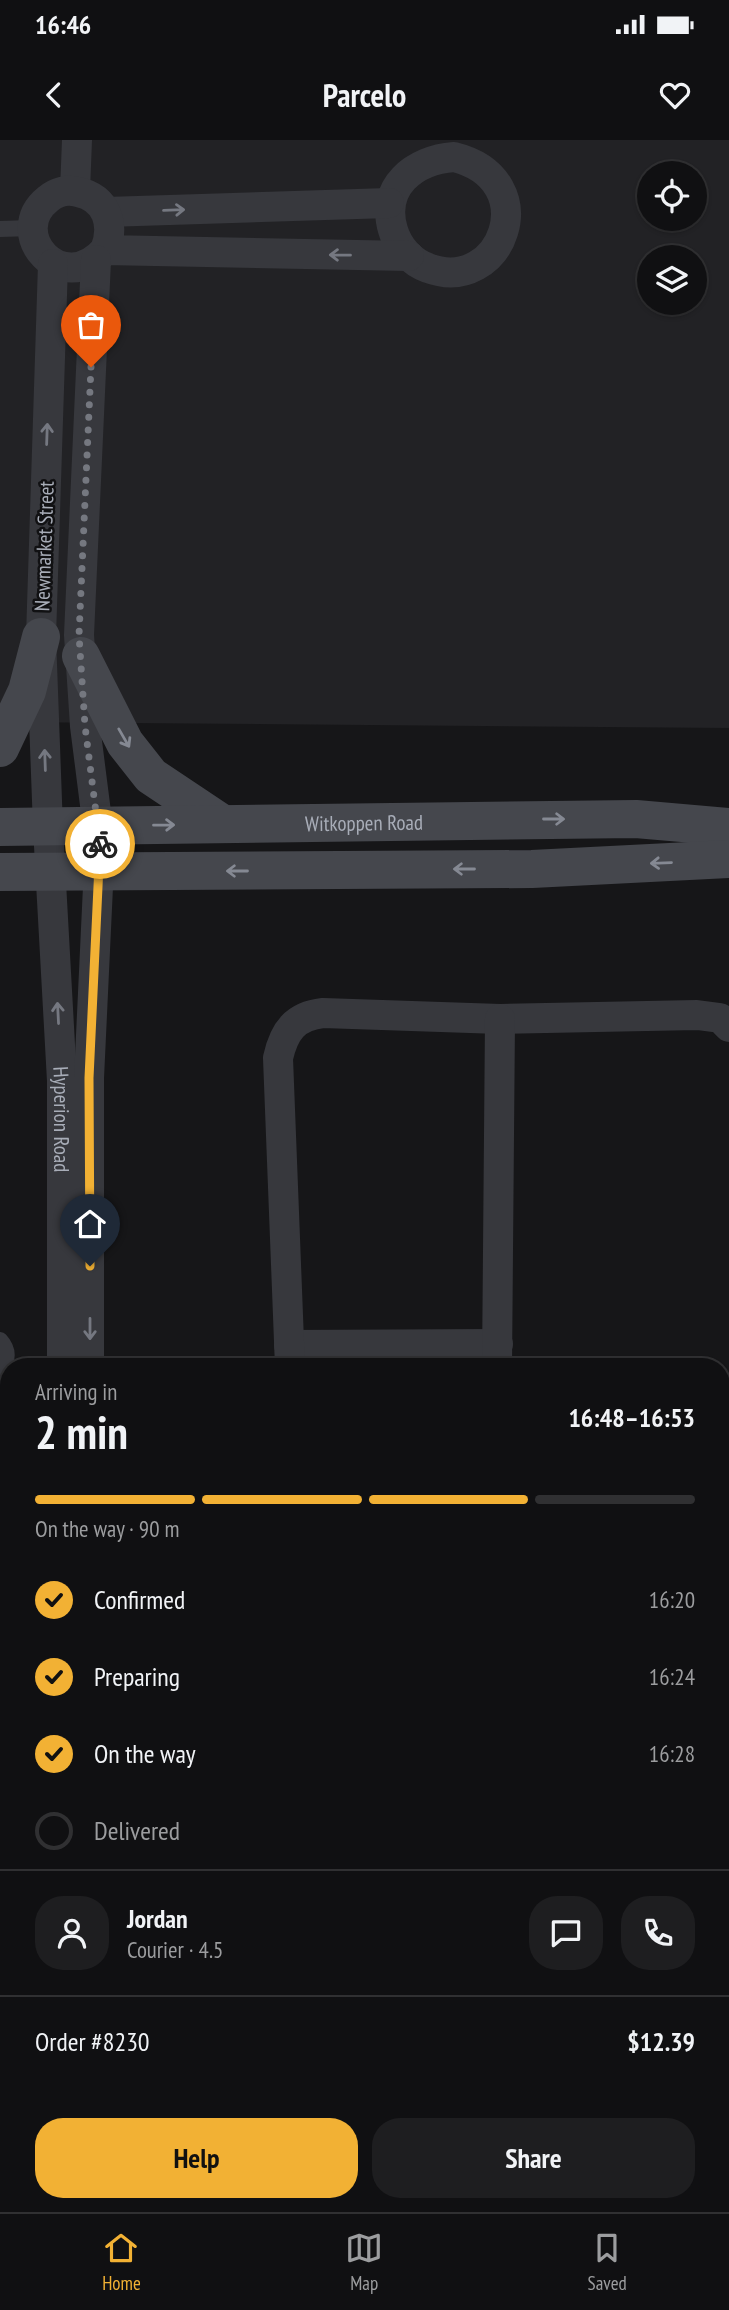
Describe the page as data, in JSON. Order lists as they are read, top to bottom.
{
  "streets": {
    "main road": ["Witkoppen Road"],
    "street": ["Newmarket Street", "Hyperion Road"]
  },
  "crossings": [
    ["Newmarket Street", "Witkoppen Road"],
    ["Newmarket Street", "Hyperion Road"],
    ["Witkoppen Road", "Hyperion Road"]
  ],
  "page": {
    "status": "16:46",
    "header": "Parcelo",
    "heading": ["2 min", "Arriving in", "16:48–16:53"],
    "panel": [
      "Jordan",
      "Courier · 4.5",
      "Order #8230",
      "$12.39"
    ],
    "bar": "On the way · 90 m",
    "list": [
      ["Confirmed", "16:20"],
      ["Preparing", "16:24"],
      ["On the way", "16:28"],
      "Delivered"
    ],
    "buttons": ["Help", "Share"],
    "tabs": ["Home", "Map", "Saved"]
  }
}
